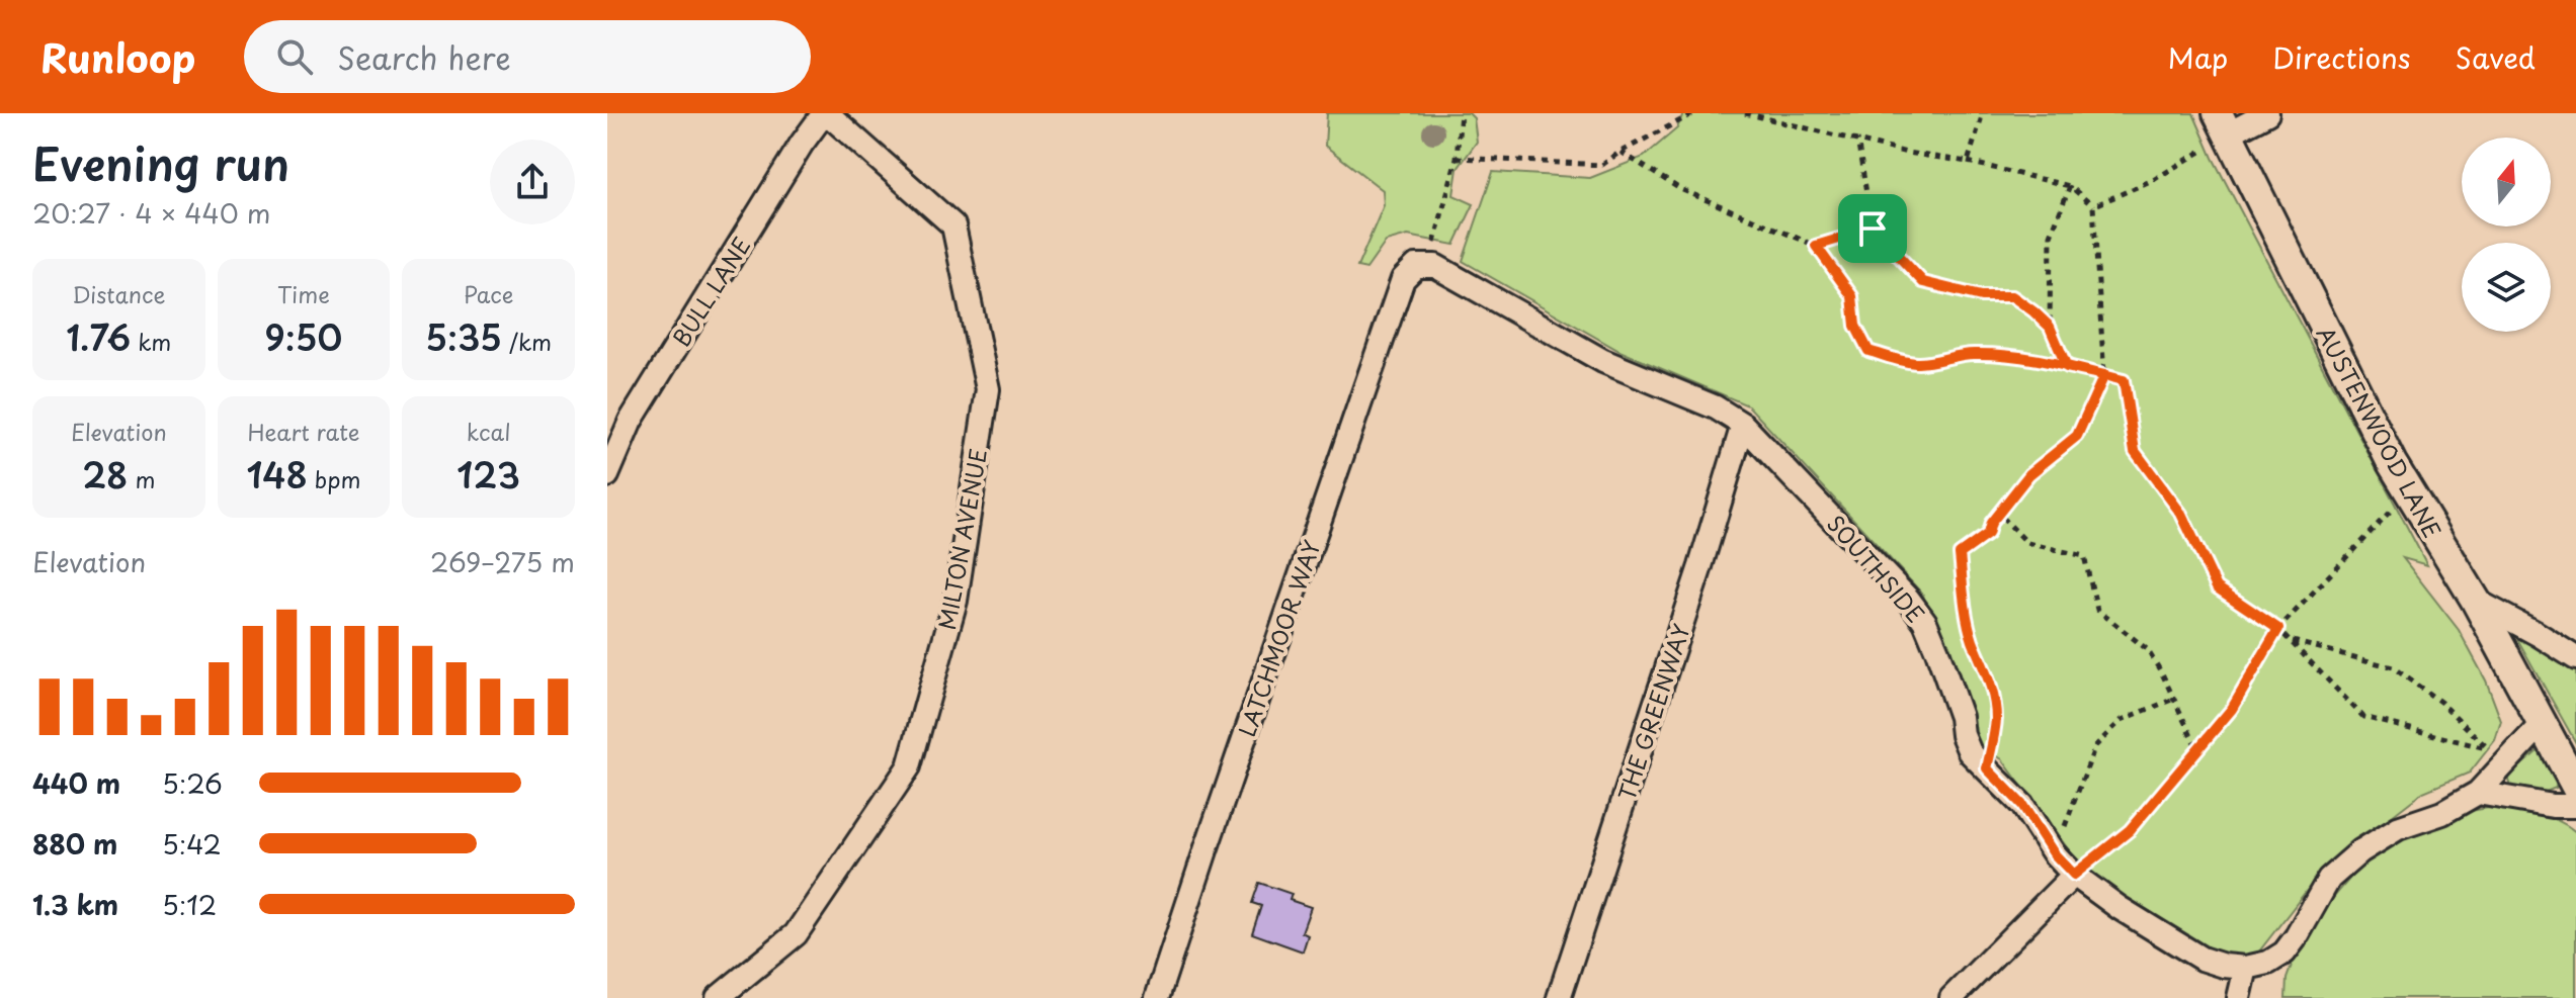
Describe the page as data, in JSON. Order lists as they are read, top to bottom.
{
  "streets": {
    "street": [
      "BULL LANE",
      "AUSTENWOOD LANE",
      "MILTON AVENUE",
      "SOUTHSIDE",
      "LATCHMOOR WAY",
      "THE GREENWAY"
    ]
  },
  "crossings": [
    ["BULL LANE", "MILTON AVENUE"],
    ["SOUTHSIDE", "LATCHMOOR WAY"],
    ["SOUTHSIDE", "THE GREENWAY"]
  ],
  "north": "top",
  "page": {
    "header": "Runloop",
    "search": "Search here",
    "nav": ["Map", "Directions", "Saved"],
    "heading": ["Evening run", "20:27 · 4 × 440 m"],
    "stats": [
      ["Distance", "1.76 km"],
      ["Time", "9:50"],
      ["Pace", "5:35 /km"],
      ["Elevation", "28 m"],
      ["Heart rate", "148 bpm"],
      ["kcal", "123"]
    ],
    "chart": ["Elevation", "269–275 m"],
    "list": [
      {
        "name": "440 m",
        "note": "5:26"
      },
      {
        "name": "880 m",
        "note": "5:42"
      },
      {
        "name": "1.3 km",
        "note": "5:12"
      }
    ]
  }
}
